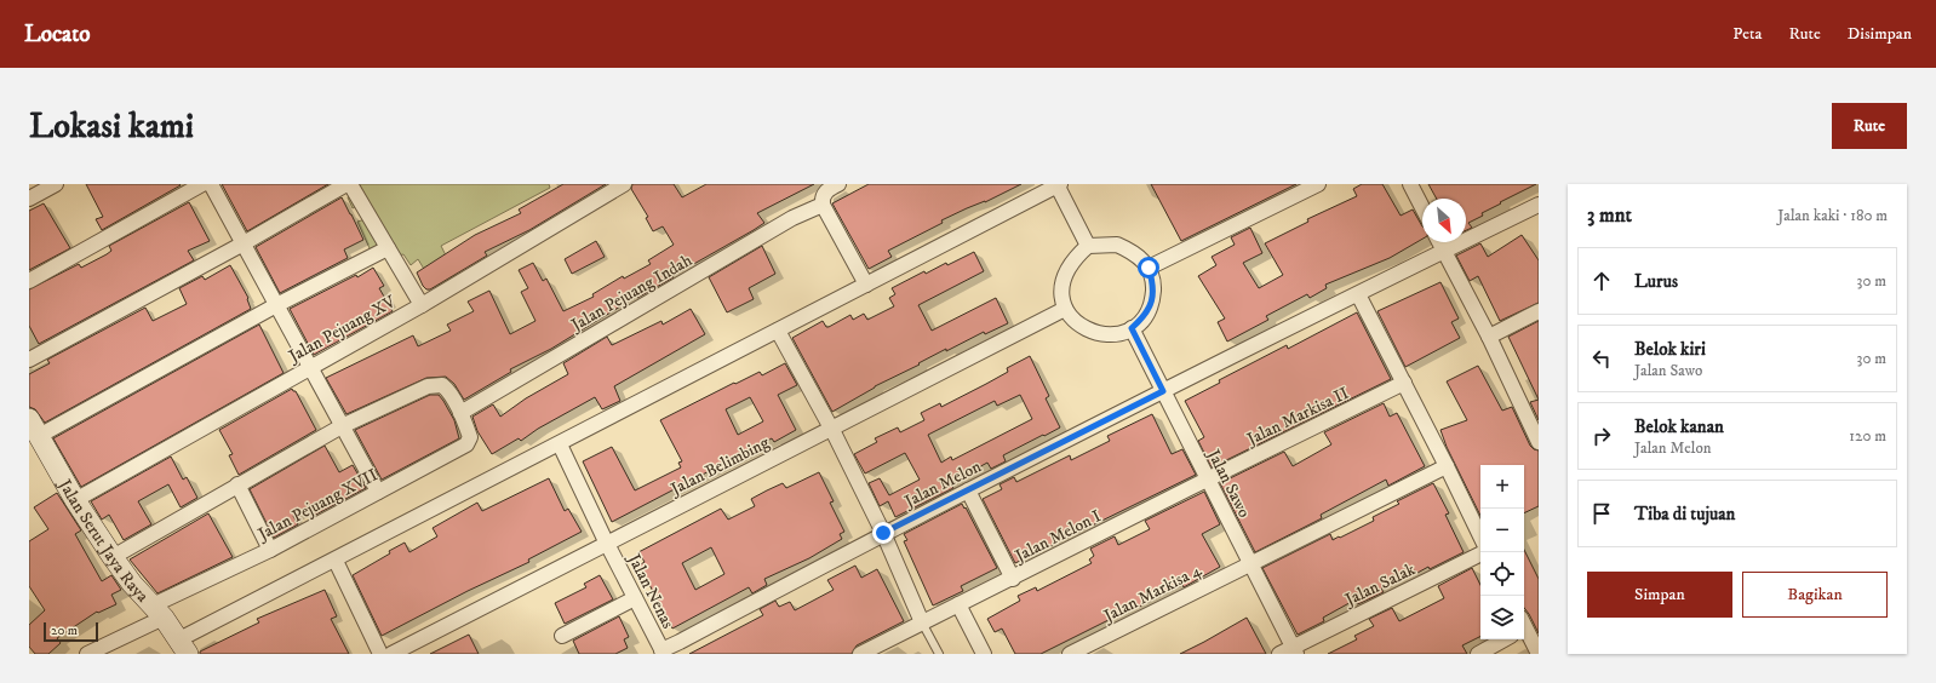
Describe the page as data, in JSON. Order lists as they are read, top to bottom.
{
  "streets": {
    "street": [
      "Jalan Pejuang Indah",
      "Jalan Pejuang XV",
      "Jalan Markisa II",
      "Jalan Belimbing",
      "Jalan Melon",
      "Jalan Sawo",
      "Jalan Pejuang XVII",
      "Jalan Melon I",
      "Jalan Serut Jaya Raya",
      "Jalan Salak",
      "Jalan Nenas",
      "Jalan Markisa 4"
    ]
  },
  "crossings": [
    ["Jalan Pejuang Indah", "Jalan Pejuang XVII"],
    ["Jalan Pejuang XV", "Jalan Serut Jaya Raya"],
    ["Jalan Markisa II", "Jalan Sawo"],
    ["Jalan Markisa II", "Jalan Melon I"],
    ["Jalan Belimbing", "Jalan Sawo"],
    ["Jalan Belimbing", "Jalan Nenas"],
    ["Jalan Melon", "Jalan Sawo"],
    ["Jalan Melon", "Jalan Nenas"],
    ["Jalan Sawo", "Jalan Melon I"],
    ["Jalan Sawo", "Jalan Salak"],
    ["Jalan Sawo", "Jalan Markisa 4"],
    ["Jalan Pejuang XVII", "Jalan Serut Jaya Raya"]
  ],
  "scale_bar": "20 m",
  "north": "bottom right",
  "page": {
    "header": "Locato",
    "nav": ["Peta", "Rute", "Disimpan"],
    "buttons": [
      "Rute",
      ["Simpan", "Bagikan"]
    ],
    "title": "Lokasi kami",
    "heading": ["3 mnt", "Jalan kaki · 180 m"],
    "list": [
      ["Lurus", "30 m"],
      ["Belok kiri", "Jalan Sawo", "30 m"],
      ["Belok kanan", "Jalan Melon", "120 m"],
      "Tiba di tujuan"
    ],
    "map_buttons": ["+", "−"],
    "scale": "20 m"
  }
}
